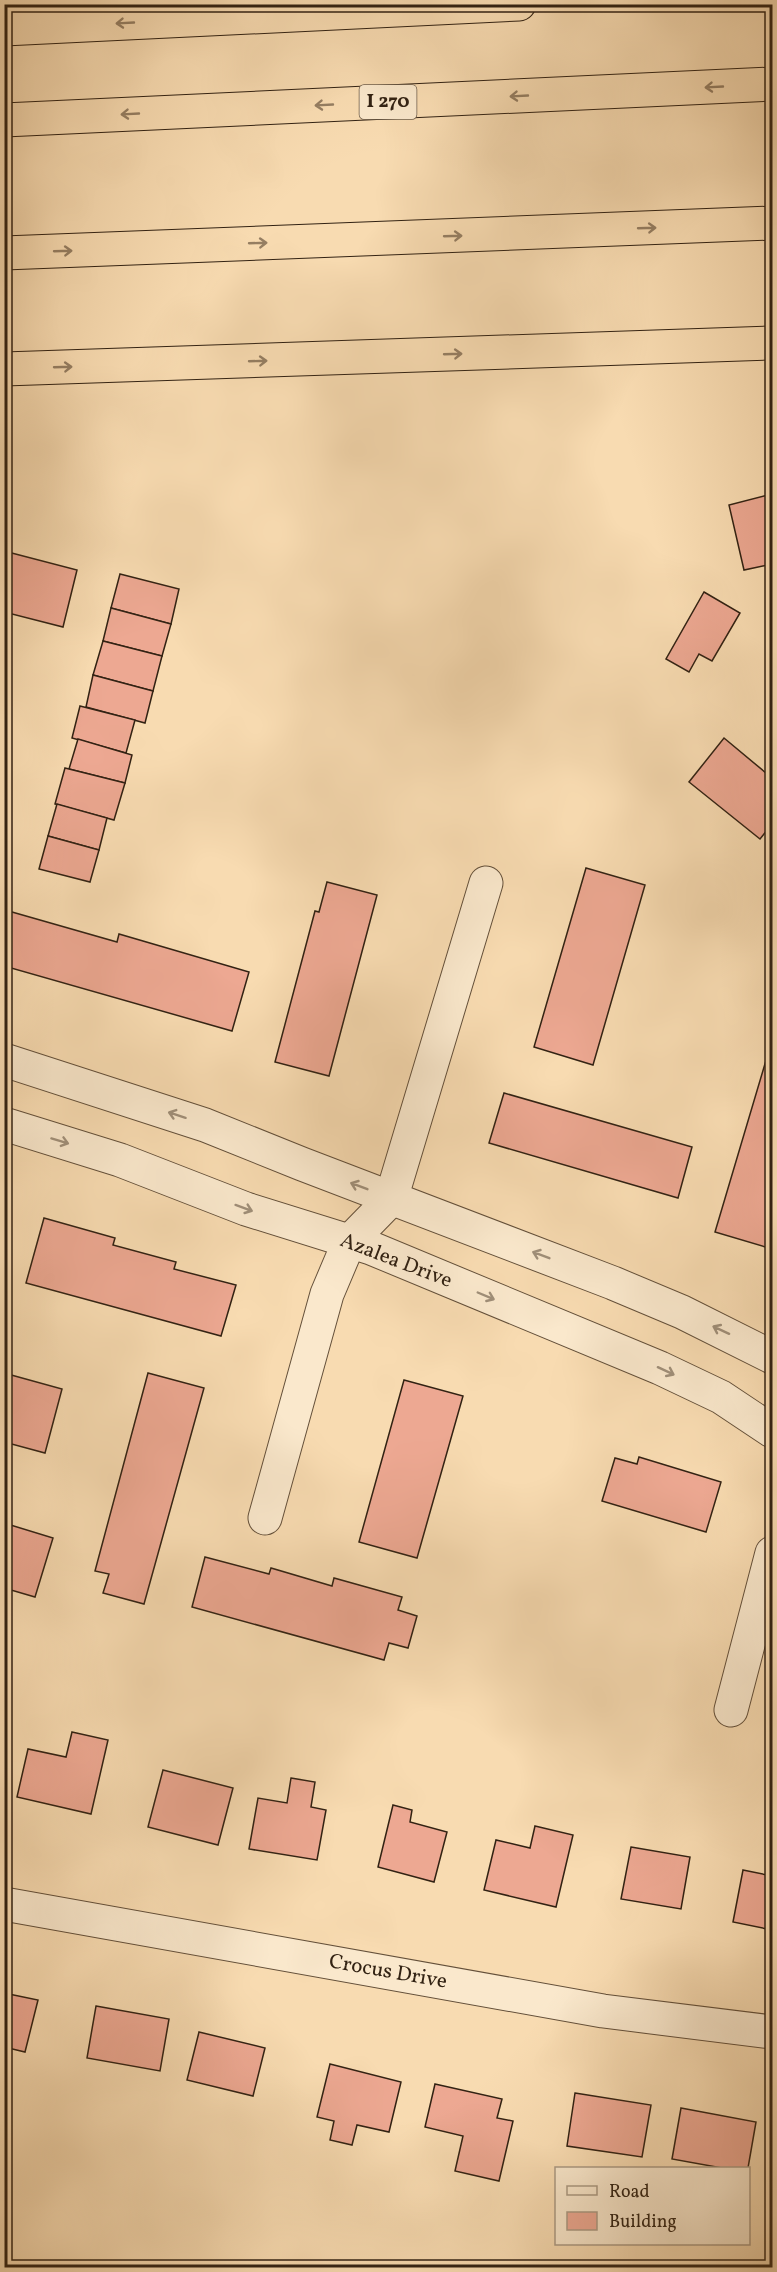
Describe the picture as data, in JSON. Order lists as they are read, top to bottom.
{
  "streets": {
    "highway": ["I 270"],
    "street": ["Azalea Drive", "Crocus Drive"]
  },
  "legend": ["Road", "Building"]
}
